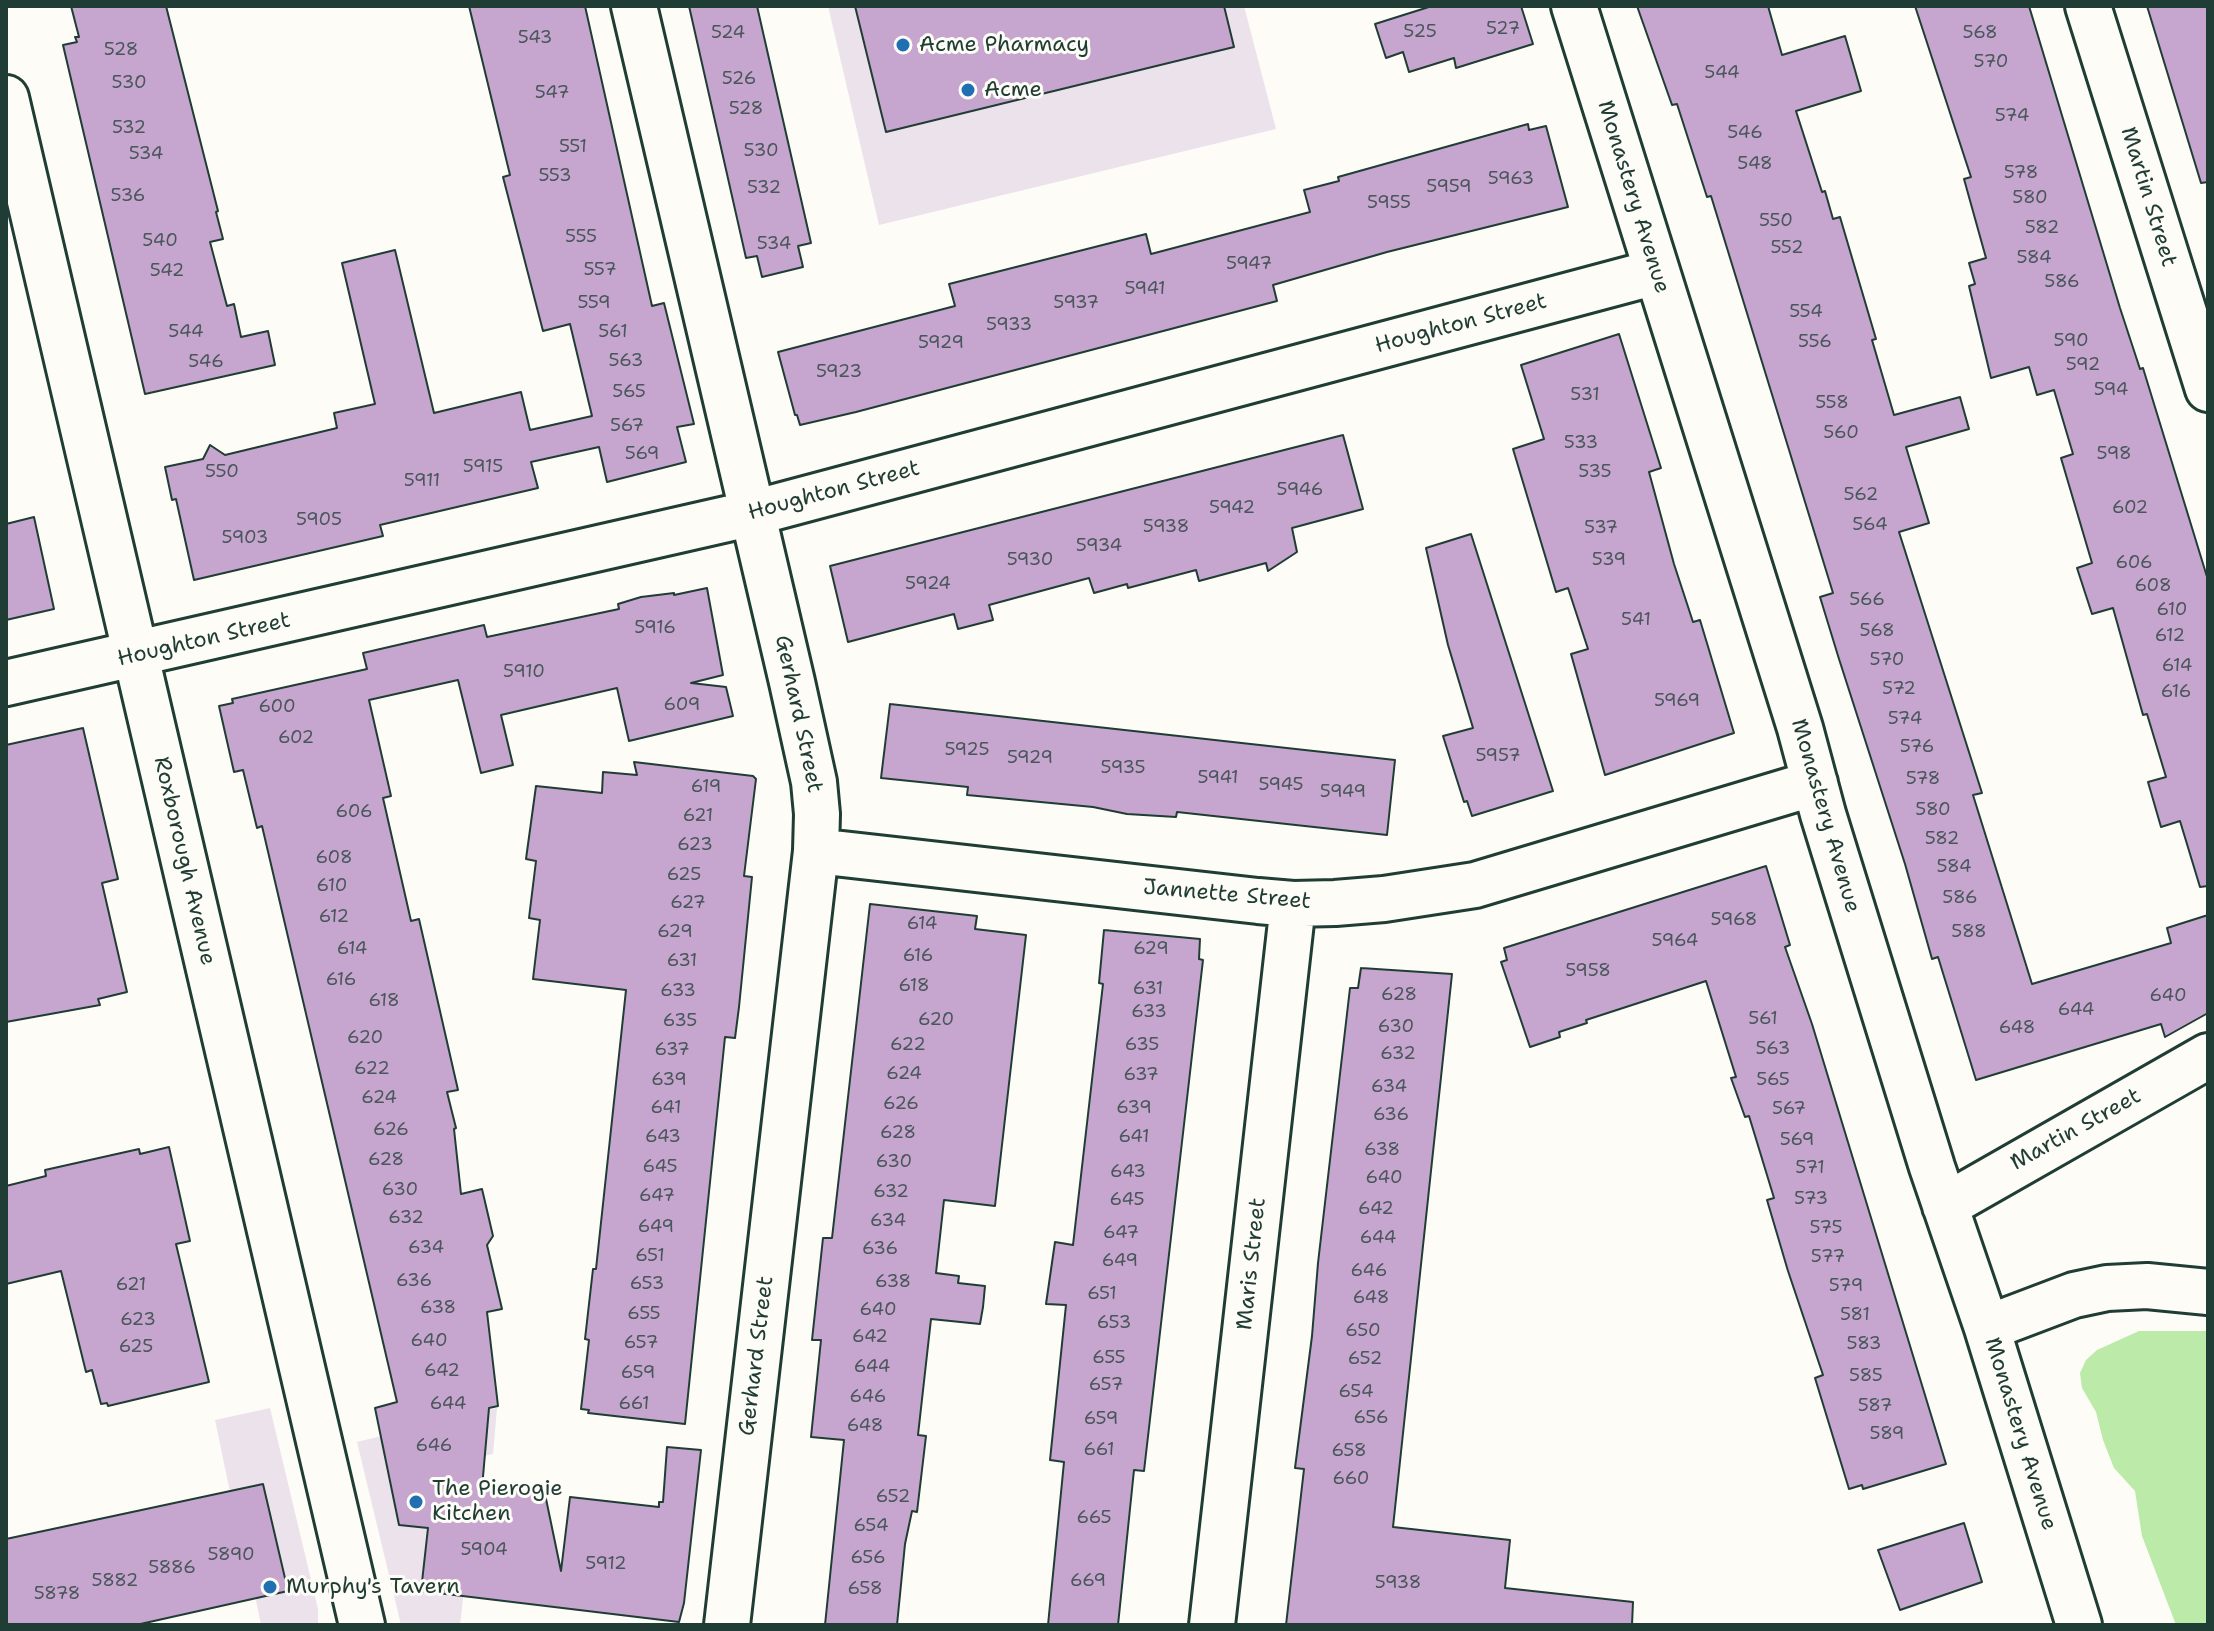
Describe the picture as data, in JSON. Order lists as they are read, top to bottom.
{
  "streets": {
    "street": [
      "Monastery Avenue",
      "Martin Street",
      "Houghton Street",
      "Gerhard Street",
      "Roxborough Avenue",
      "Jannette Street",
      "Maris Street"
    ]
  },
  "crossings": [
    ["Monastery Avenue", "Martin Street"],
    ["Monastery Avenue", "Houghton Street"],
    ["Monastery Avenue", "Jannette Street"],
    ["Houghton Street", "Gerhard Street"],
    ["Houghton Street", "Roxborough Avenue"],
    ["Gerhard Street", "Jannette Street"],
    ["Jannette Street", "Maris Street"]
  ],
  "places": [
    "Acme Pharmacy",
    "Acme",
    "The Pierogie Kitchen",
    "Murphy's Tavern"
  ],
  "house_numbers": [
    "527",
    "525",
    "524",
    "568",
    "543",
    "528",
    "570",
    "544",
    "526",
    "530",
    "547",
    "528",
    "574",
    "532",
    "546",
    "551",
    "530",
    "534",
    "548",
    "578",
    "553",
    "5963",
    "5959",
    "532",
    "536",
    "580",
    "5955",
    "550",
    "582",
    "555",
    "540",
    "534",
    "552",
    "584",
    "5947",
    "557",
    "542",
    "586",
    "5941",
    "559",
    "5937",
    "554",
    "5933",
    "544",
    "561",
    "590",
    "556",
    "5929",
    "563",
    "546",
    "592",
    "5923",
    "594",
    "565",
    "531",
    "558",
    "567",
    "560",
    "533",
    "569",
    "598",
    "5915",
    "550",
    "535",
    "5911",
    "5946",
    "562",
    "5942",
    "602",
    "5905",
    "564",
    "5938",
    "537",
    "5903",
    "5934",
    "5930",
    "539",
    "606",
    "5924",
    "608",
    "566",
    "610",
    "541",
    "5916",
    "568",
    "612",
    "570",
    "614",
    "5910",
    "572",
    "616",
    "5969",
    "609",
    "600",
    "574",
    "602",
    "576",
    "5925",
    "5957",
    "5929",
    "5935",
    "5941",
    "578",
    "5945",
    "619",
    "5949",
    "580",
    "606",
    "621",
    "582",
    "623",
    "608",
    "584",
    "625",
    "610",
    "586",
    "627",
    "612",
    "5968",
    "614",
    "629",
    "588",
    "5964",
    "614",
    "629",
    "616",
    "631",
    "5958",
    "616",
    "618",
    "631",
    "633",
    "628",
    "640",
    "618",
    "644",
    "633",
    "561",
    "620",
    "635",
    "630",
    "648",
    "620",
    "622",
    "635",
    "563",
    "637",
    "632",
    "622",
    "624",
    "637",
    "639",
    "565",
    "634",
    "624",
    "626",
    "641",
    "639",
    "567",
    "636",
    "626",
    "628",
    "643",
    "641",
    "569",
    "638",
    "628",
    "630",
    "645",
    "571",
    "643",
    "640",
    "630",
    "632",
    "647",
    "573",
    "645",
    "642",
    "632",
    "634",
    "649",
    "575",
    "647",
    "644",
    "634",
    "636",
    "651",
    "577",
    "649",
    "646",
    "636",
    "638",
    "653",
    "621",
    "579",
    "651",
    "648",
    "638",
    "640",
    "655",
    "581",
    "623",
    "653",
    "650",
    "642",
    "640",
    "657",
    "583",
    "625",
    "655",
    "652",
    "644",
    "642",
    "659",
    "585",
    "657",
    "654",
    "646",
    "644",
    "661",
    "587",
    "656",
    "659",
    "648",
    "589",
    "646",
    "661",
    "658",
    "660",
    "652",
    "665",
    "654",
    "5904",
    "5890",
    "656",
    "5912",
    "5886",
    "5882",
    "669",
    "5938",
    "658",
    "5878"
  ]
}
